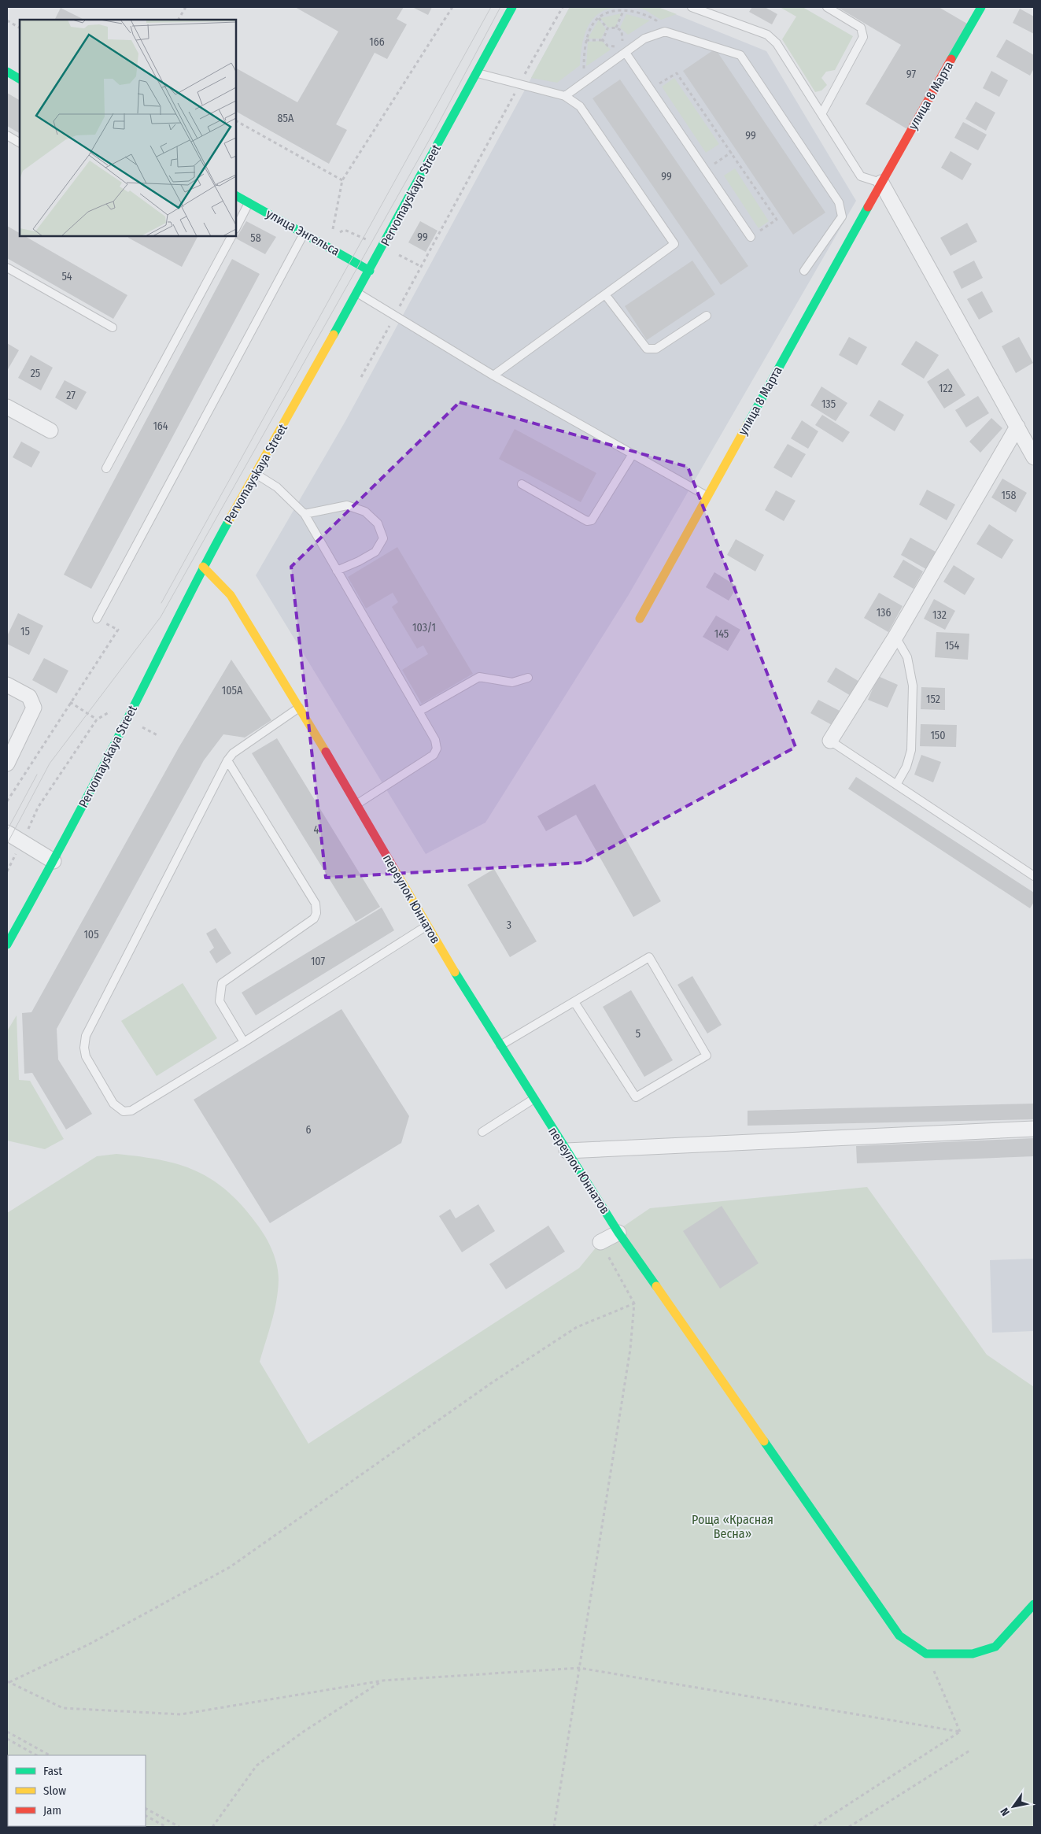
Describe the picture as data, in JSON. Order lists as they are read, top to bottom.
{
  "streets": {
    "street": [
      "улица 8 Марта",
      "Pervomayskaya Street",
      "улица Энгельса",
      "переулок Юннатов"
    ]
  },
  "crossings": [
    ["Pervomayskaya Street", "улица Энгельса"],
    ["Pervomayskaya Street", "переулок Юннатов"]
  ],
  "parks": ["Роща «Красная Весна»"],
  "house_numbers": [
    "166",
    "97",
    "85А",
    "99",
    "99",
    "99",
    "58",
    "54",
    "25",
    "122",
    "27",
    "135",
    "164",
    "158",
    "136",
    "132",
    "103/1",
    "15",
    "145",
    "154",
    "105А",
    "152",
    "150",
    "4",
    "3",
    "105",
    "107",
    "5",
    "6"
  ],
  "legend": ["Fast", "Slow", "Jam"],
  "north": "bottom left"
}
